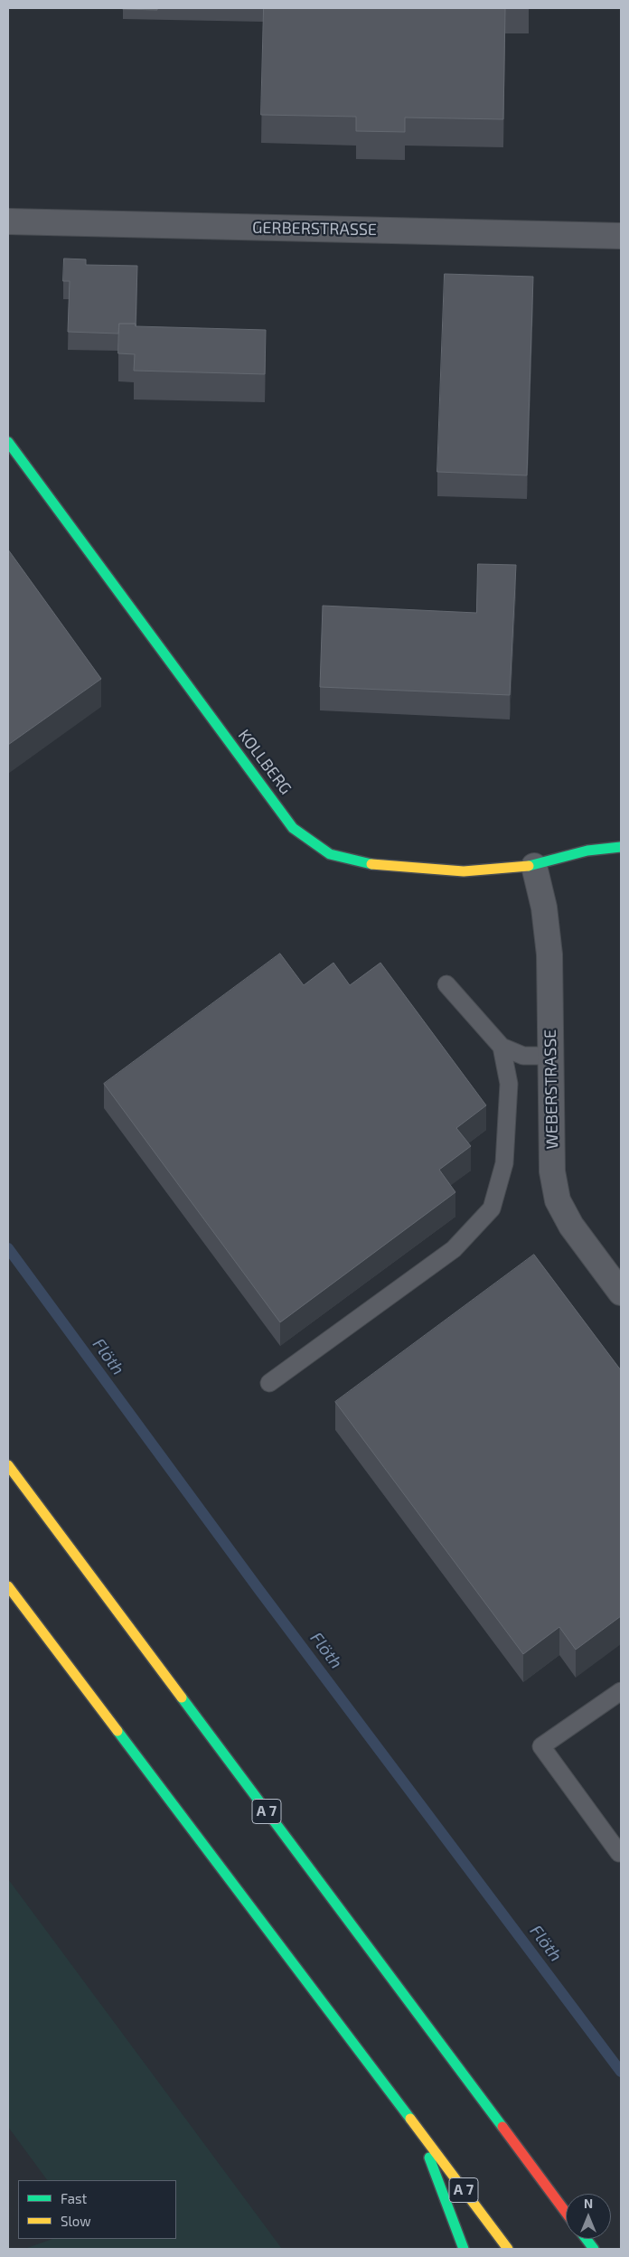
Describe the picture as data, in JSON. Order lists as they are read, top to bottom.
{
  "streets": {
    "main road": ["KOLLBERG", "A 7"],
    "street": ["GERBERSTRASSE", "WEBERSTRASSE"]
  },
  "crossings": [
    ["KOLLBERG", "WEBERSTRASSE"]
  ],
  "water": ["Flöth"],
  "legend": ["Fast", "Slow"],
  "north": "top"
}
